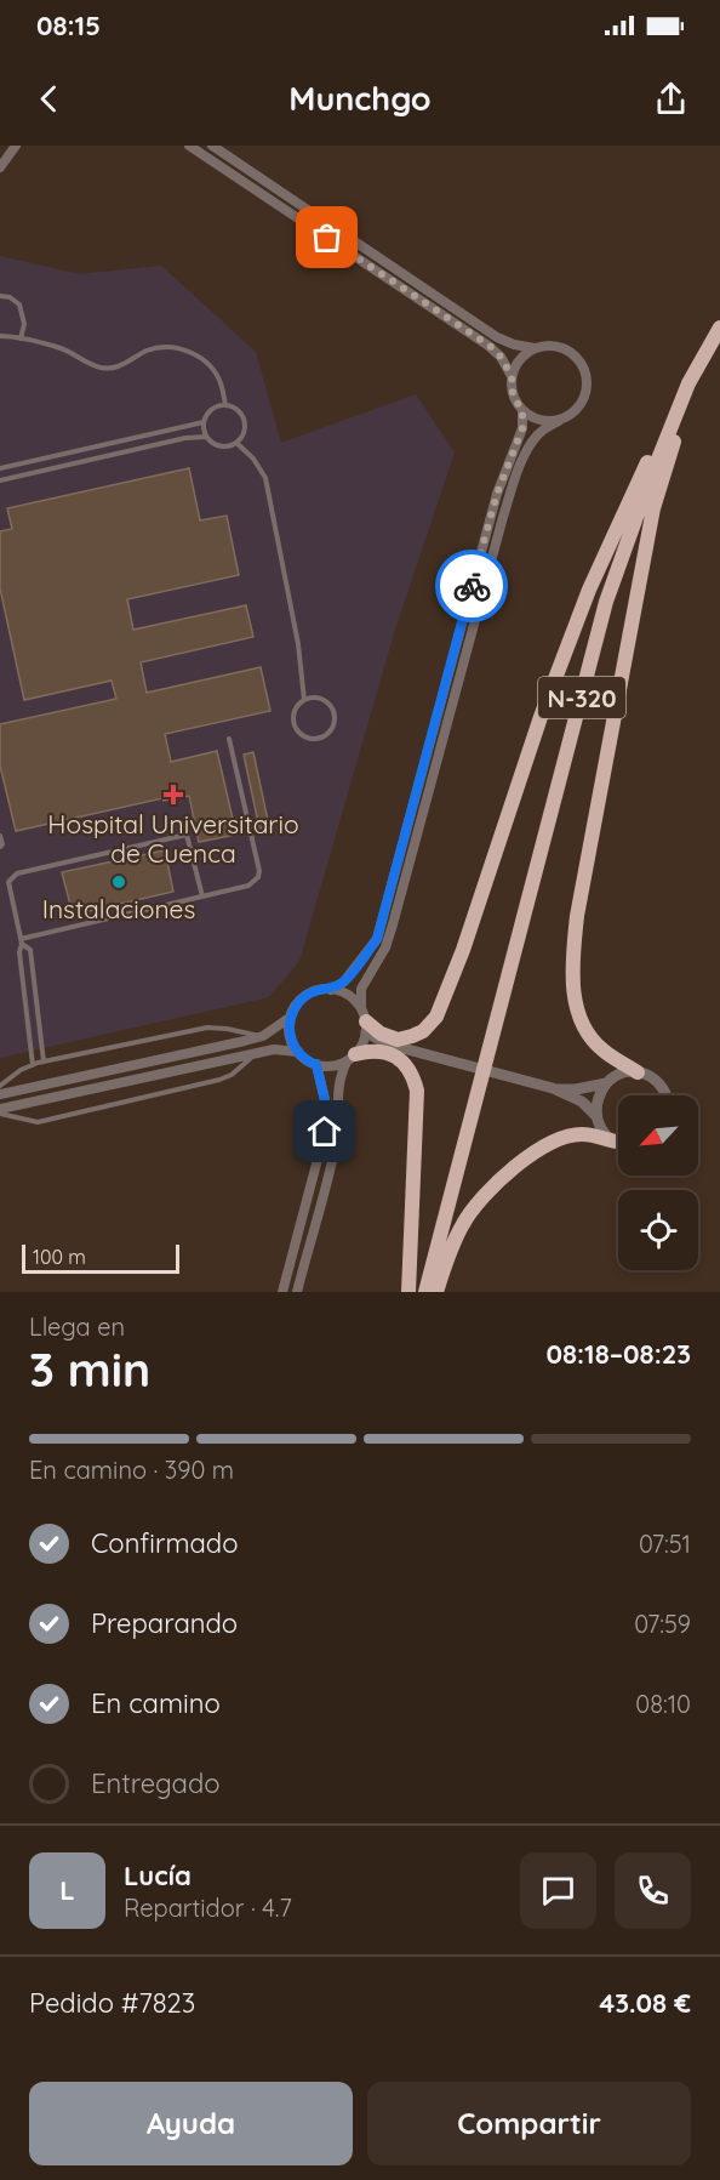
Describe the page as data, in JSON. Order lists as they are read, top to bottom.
{
  "streets": {
    "highway": ["N-320"]
  },
  "places": {
    "health": ["Hospital Universitario de Cuenca"],
    "other": ["Instalaciones"]
  },
  "scale_bar": "100 m",
  "north": "bottom left",
  "page": {
    "status": "08:15",
    "header": "Munchgo",
    "scale": "100 m",
    "heading": ["3 min", "Llega en", "08:18–08:23"],
    "panel": [
      "Lucía",
      "Repartidor · 4.7",
      "Pedido #7823",
      "43.08 €"
    ],
    "bar": "En camino · 390 m",
    "list": [
      ["Confirmado", "07:51"],
      ["Preparando", "07:59"],
      ["En camino", "08:10"],
      "Entregado"
    ],
    "round": "L",
    "buttons": ["Ayuda", "Compartir"]
  }
}
